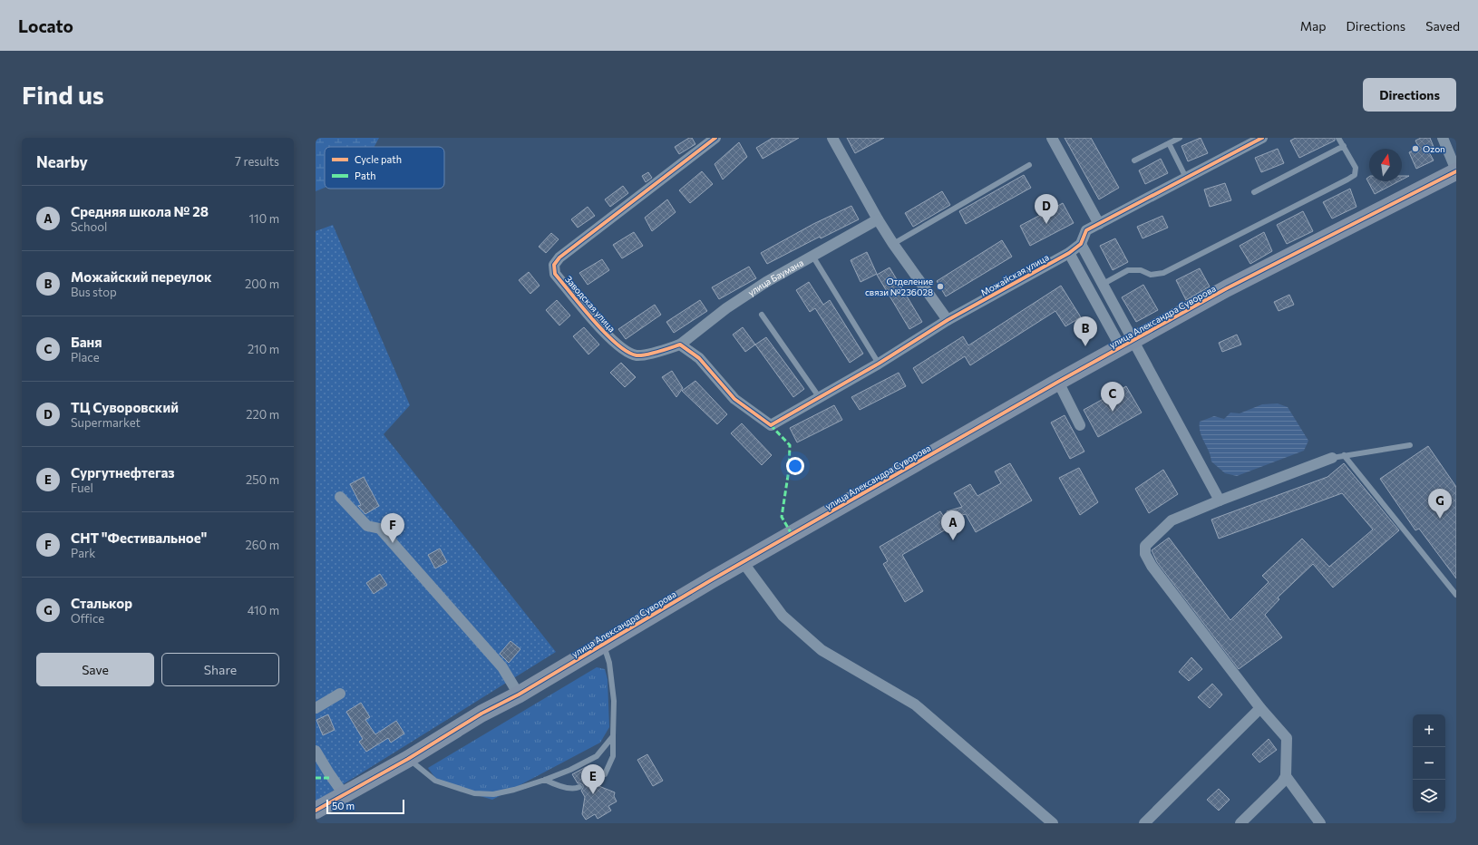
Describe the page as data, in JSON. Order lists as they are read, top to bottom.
{
  "streets": {
    "main road": ["улица Александра Суворова"],
    "street": ["Можайская улица", "улица Баумана", "Заводская улица"]
  },
  "crossings": [
    ["Можайская улица", "улица Баумана"],
    ["Можайская улица", "Заводская улица"],
    ["улица Баумана", "Заводская улица"]
  ],
  "places": ["Ozon", "Отделение связи №236028"],
  "legend": ["Cycle path", "Path"],
  "scale_bar": "50 m",
  "north": "top",
  "page": {
    "header": "Locato",
    "nav": ["Map", "Directions", "Saved"],
    "buttons": [
      "Directions",
      ["Save", "Share"]
    ],
    "title": "Find us",
    "heading": ["Nearby", "7 results"],
    "list": [
      {
        "mark": "A",
        "name": "Средняя школа № 28",
        "note": "School",
        "value": "110 m"
      },
      {
        "mark": "B",
        "name": "Можайский переулок",
        "note": "Bus stop",
        "value": "200 m"
      },
      {
        "mark": "C",
        "name": "Баня",
        "note": "Place",
        "value": "210 m"
      },
      {
        "mark": "D",
        "name": "ТЦ Суворовский",
        "note": "Supermarket",
        "value": "220 m"
      },
      {
        "mark": "E",
        "name": "Сургутнефтегаз",
        "note": "Fuel",
        "value": "250 m"
      },
      {
        "mark": "F",
        "name": "СНТ \"Фестивальное\"",
        "note": "Park",
        "value": "260 m"
      },
      {
        "mark": "G",
        "name": "Сталькор",
        "note": "Office",
        "value": "410 m"
      }
    ],
    "pins": [
      "D",
      "B",
      "C",
      "G",
      "A",
      "F",
      "E"
    ],
    "map_buttons": ["+", "−"],
    "scale": "50 m"
  }
}
